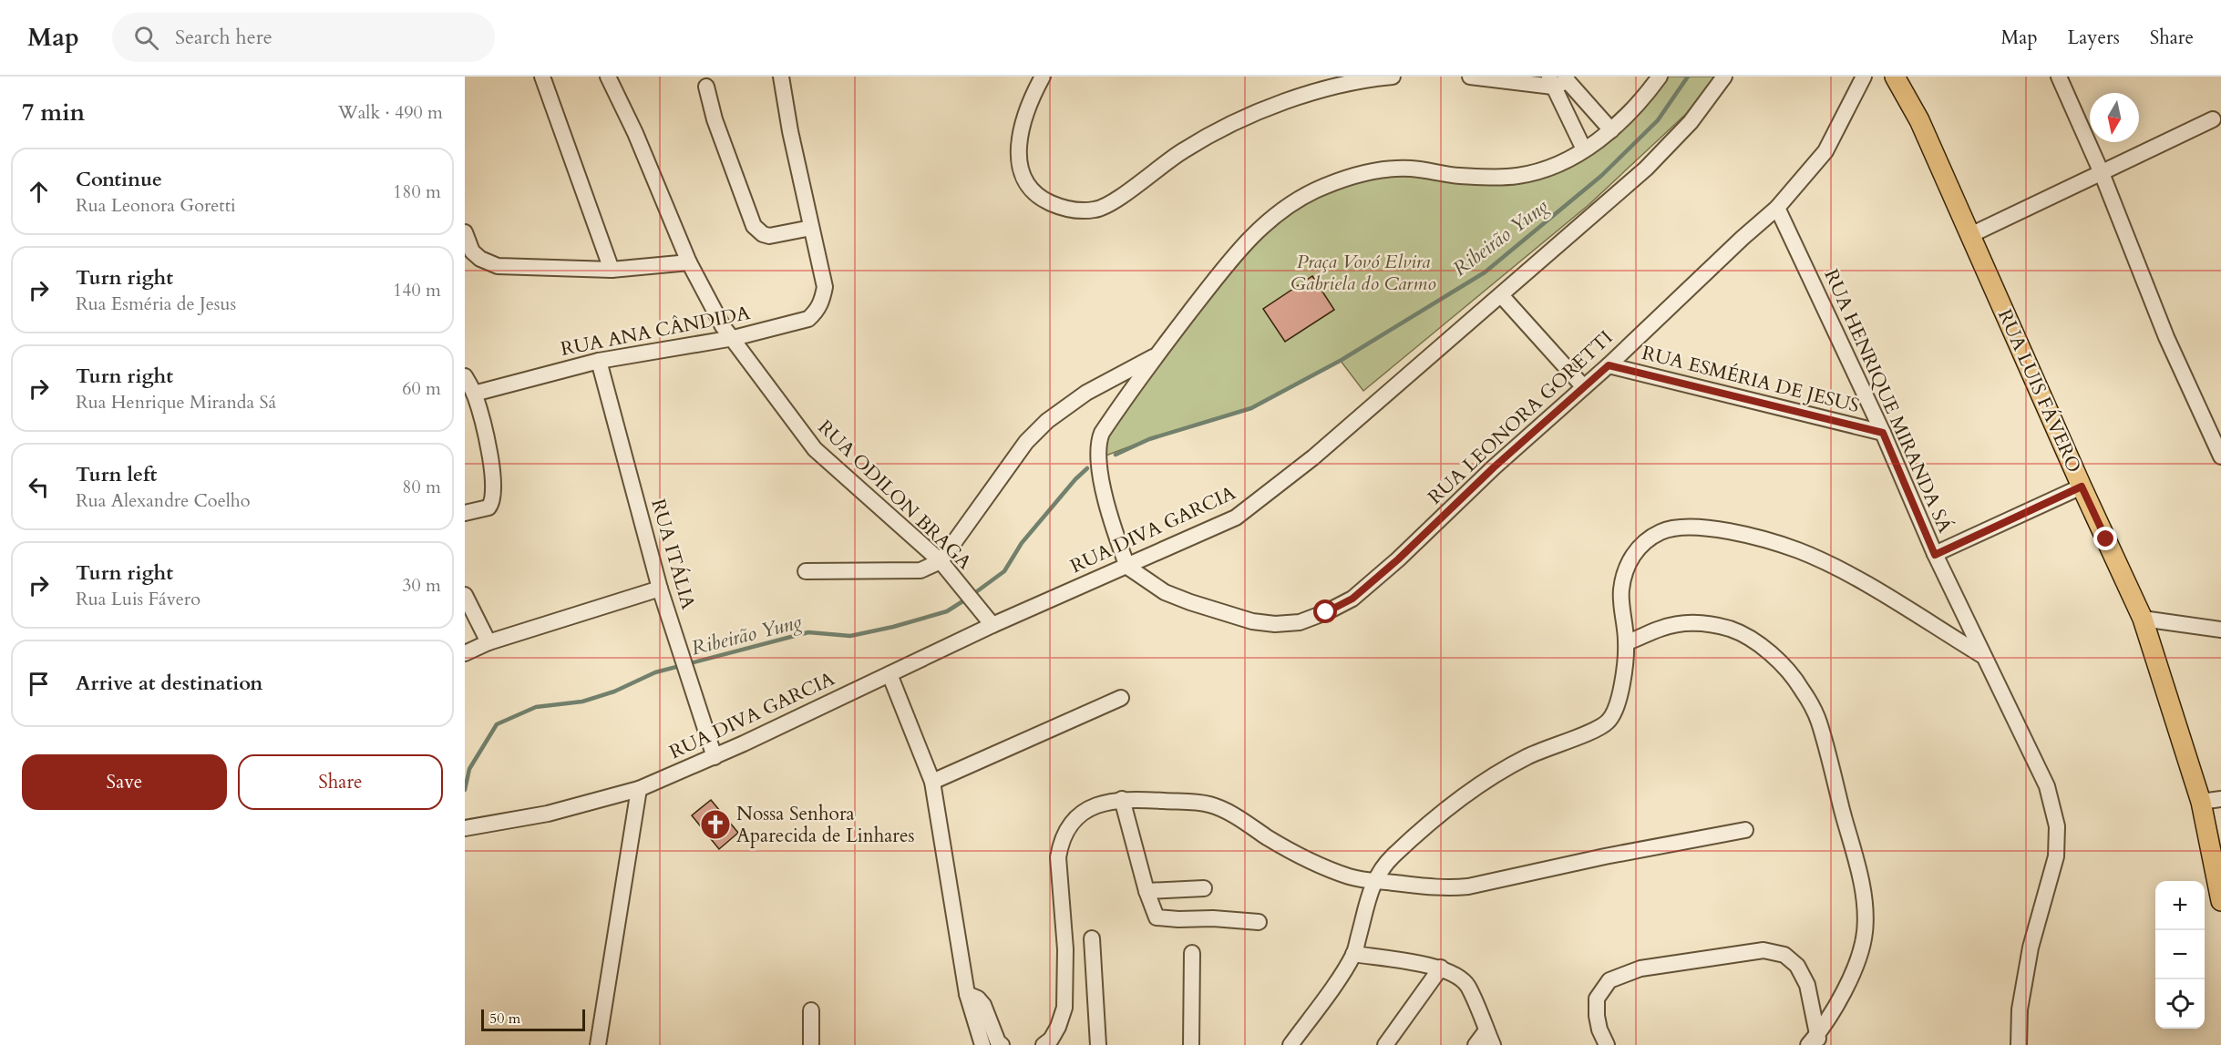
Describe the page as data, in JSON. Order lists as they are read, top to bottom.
{
  "streets": {
    "main road": ["RUA LUIS FÁVERO"],
    "street": [
      "RUA ANA CÂNDIDA",
      "RUA ESMÉRIA DE JESUS",
      "RUA HENRIQUE MIRANDA SÁ",
      "RUA LEONORA GORETTI",
      "RUA ODILON BRAGA",
      "RUA DIVA GARCIA",
      "RUA ITÁLIA"
    ]
  },
  "crossings": [
    ["RUA ANA CÂNDIDA", "RUA ODILON BRAGA"],
    ["RUA ANA CÂNDIDA", "RUA ITÁLIA"],
    ["RUA ESMÉRIA DE JESUS", "RUA HENRIQUE MIRANDA SÁ"],
    ["RUA ESMÉRIA DE JESUS", "RUA LEONORA GORETTI"],
    ["RUA HENRIQUE MIRANDA SÁ", "RUA LEONORA GORETTI"],
    ["RUA LEONORA GORETTI", "RUA DIVA GARCIA"],
    ["RUA ODILON BRAGA", "RUA DIVA GARCIA"],
    ["RUA DIVA GARCIA", "RUA ITÁLIA"]
  ],
  "water": ["Ribeirão Yung"],
  "parks": ["Praça Vovó Elvira Gabriela do Carmo"],
  "places": {
    "church": ["Nossa Senhora Aparecida de Linhares"]
  },
  "scale_bar": "50 m",
  "north": "bottom",
  "page": {
    "header": "Map",
    "search": "Search here",
    "nav": ["Map", "Layers", "Share"],
    "heading": ["7 min", "Walk · 490 m"],
    "list": [
      ["Continue", "Rua Leonora Goretti", "180 m"],
      ["Turn right", "Rua Esméria de Jesus", "140 m"],
      ["Turn right", "Rua Henrique Miranda Sá", "60 m"],
      ["Turn left", "Rua Alexandre Coelho", "80 m"],
      ["Turn right", "Rua Luis Fávero", "30 m"],
      "Arrive at destination"
    ],
    "buttons": ["Save", "Share"],
    "map_buttons": ["+", "−"],
    "scale": "50 m"
  }
}
